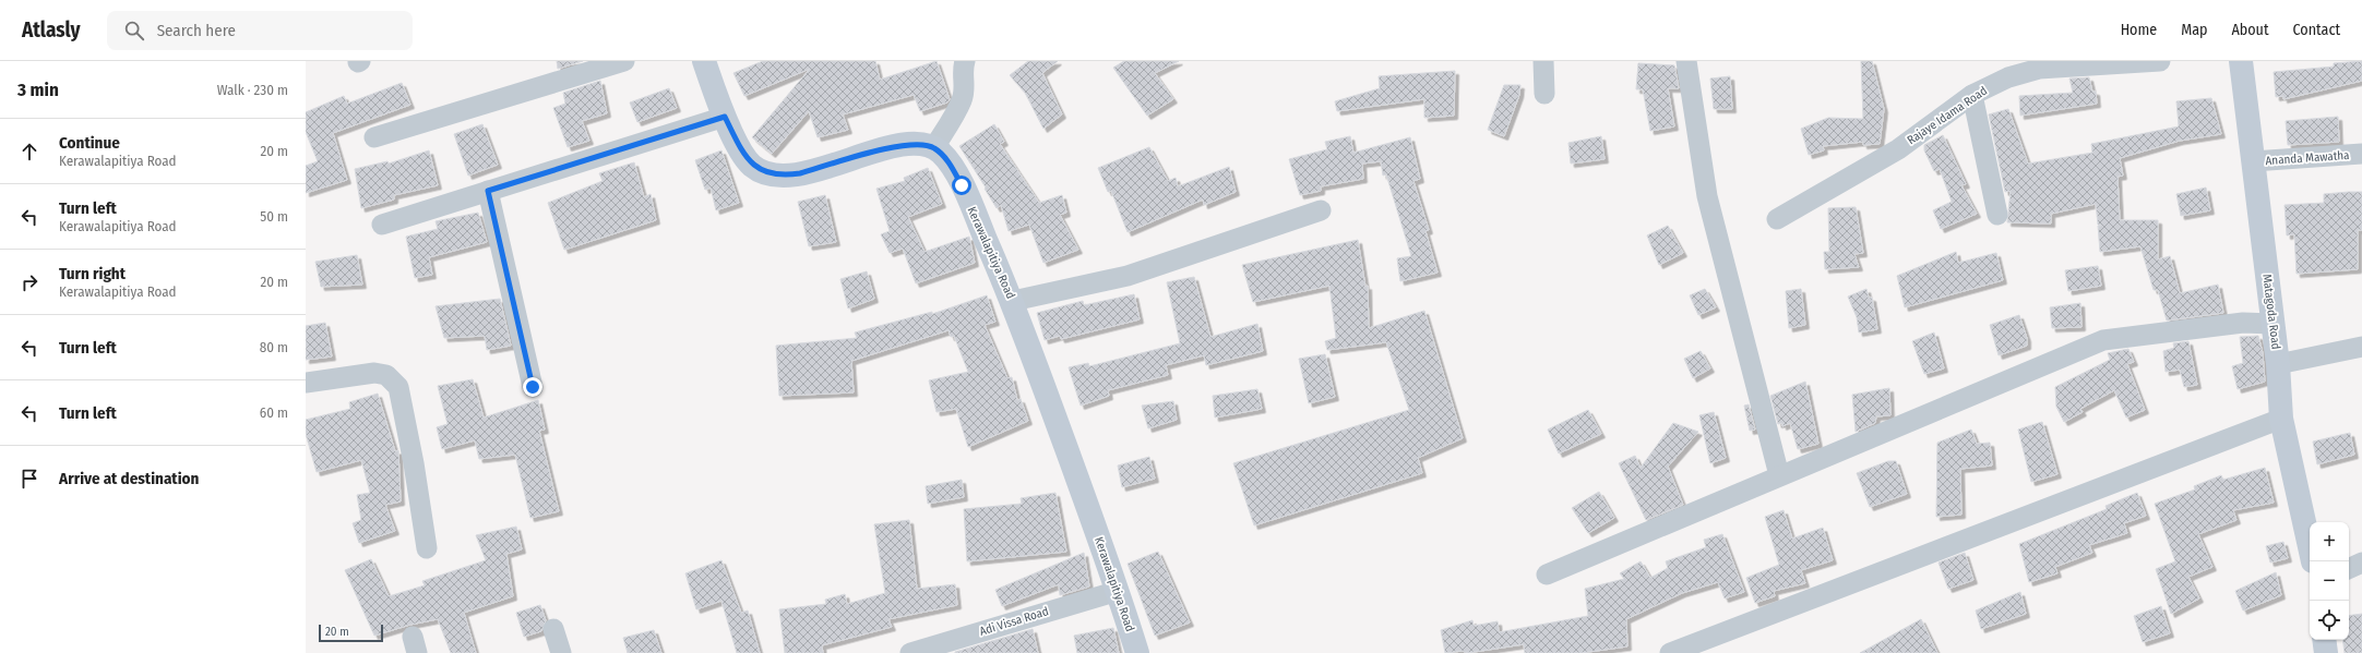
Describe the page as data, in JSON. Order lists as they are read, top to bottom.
{
  "streets": {
    "street": [
      "Rajaye Idama Road",
      "Ananda Mawatha",
      "Kerawalapitiya Road",
      "Matagoda Road",
      "Adi Vissa Road"
    ]
  },
  "crossings": [
    ["Ananda Mawatha", "Matagoda Road"],
    ["Kerawalapitiya Road", "Adi Vissa Road"]
  ],
  "scale_bar": "20 m",
  "page": {
    "header": "Atlasly",
    "search": "Search here",
    "nav": [
      "Home",
      "Map",
      "About",
      "Contact"
    ],
    "heading": ["3 min", "Walk · 230 m"],
    "list": [
      ["Continue", "Kerawalapitiya Road", "20 m"],
      ["Turn left", "Kerawalapitiya Road", "50 m"],
      ["Turn right", "Kerawalapitiya Road", "20 m"],
      ["Turn left", "80 m"],
      ["Turn left", "60 m"],
      "Arrive at destination"
    ],
    "map_buttons": ["+", "−"],
    "scale": "20 m"
  }
}
